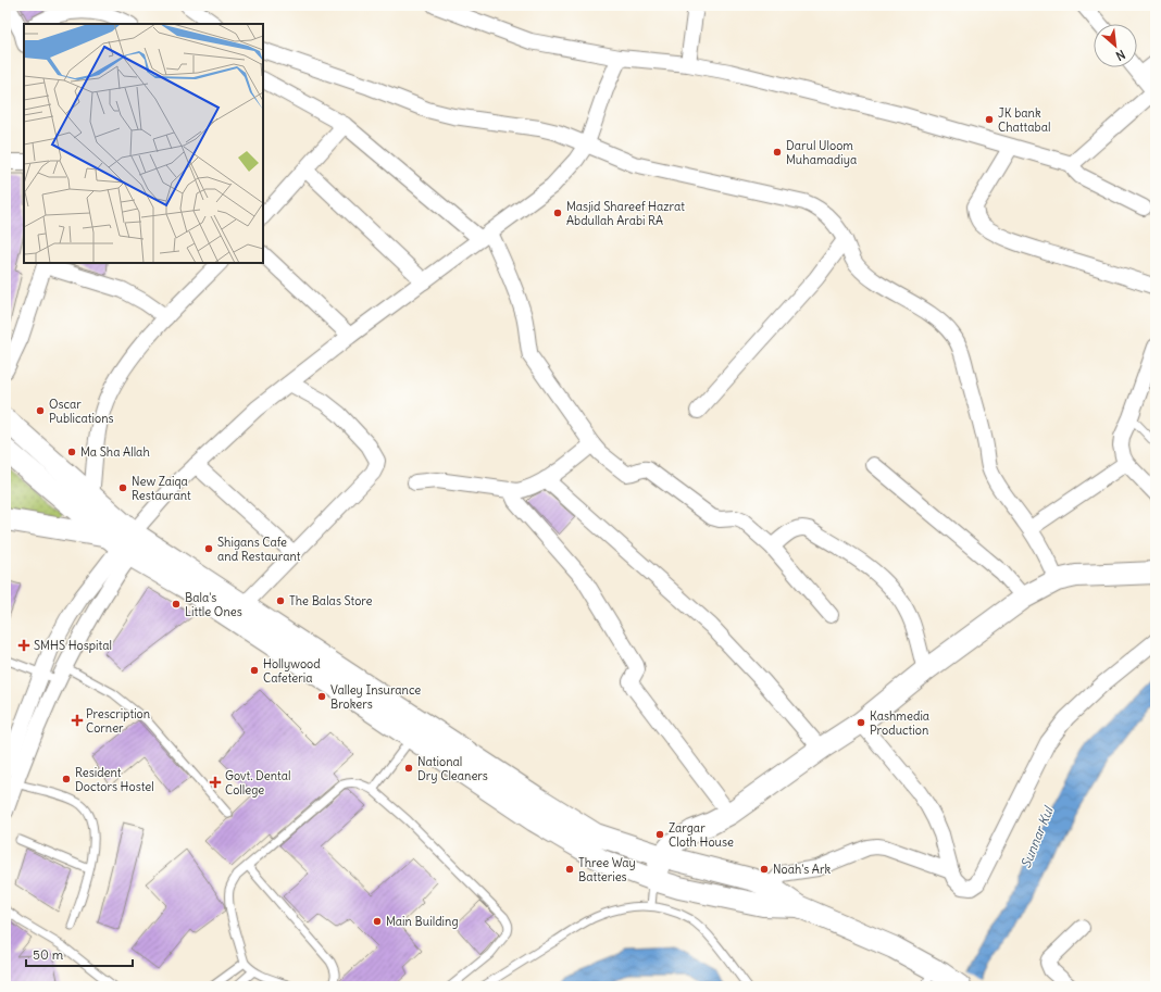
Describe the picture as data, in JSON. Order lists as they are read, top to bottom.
{
  "water": ["Sunnar Kul"],
  "places": {
    "other": [
      "JK bank Chattabal",
      "Darul Uloom Muhamadiya",
      "Masjid Shareef Hazrat Abdullah Arabi RA",
      "Oscar Publications",
      "Ma Sha Allah",
      "New Zaiqa Restaurant",
      "Shigans Cafe and Restaurant",
      "The Balas Store",
      "Bala's Little Ones",
      "Hollywood Cafeteria",
      "Valley Insurance Brokers",
      "Kashmedia Production",
      "National Dry Cleaners",
      "Resident Doctors Hostel",
      "Zargar Cloth House",
      "Three Way Batteries",
      "Noah's Ark",
      "Main Building"
    ],
    "health": ["SMHS Hospital", "Prescription Corner", "Govt. Dental College"]
  },
  "scale_bar": "50 m",
  "north": "bottom right"
}
